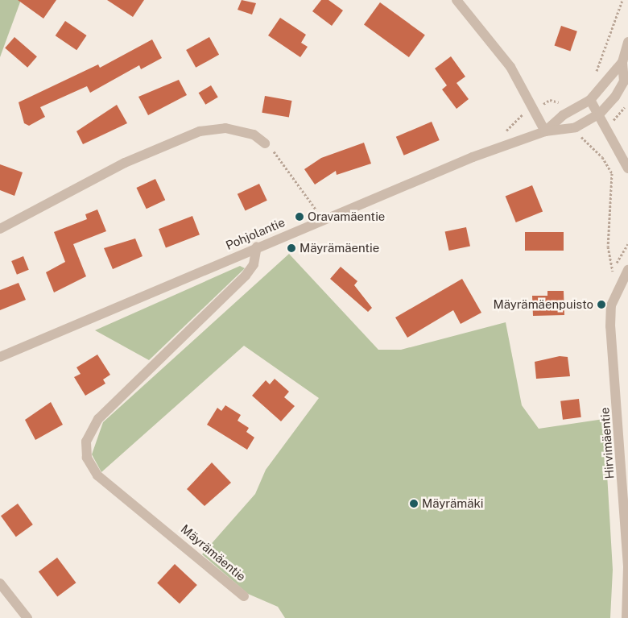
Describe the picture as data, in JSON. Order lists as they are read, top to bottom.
{
  "streets": {
    "street": ["Pohjolantie", "Hirvimäentie", "Mäyrämäentie"]
  },
  "crossings": [
    ["Pohjolantie", "Mäyrämäentie"]
  ],
  "places": [
    "Oravamäentie",
    "Mäyrämäentie",
    "Mäyrämäenpuisto",
    "Mäyrämäki"
  ]
}
